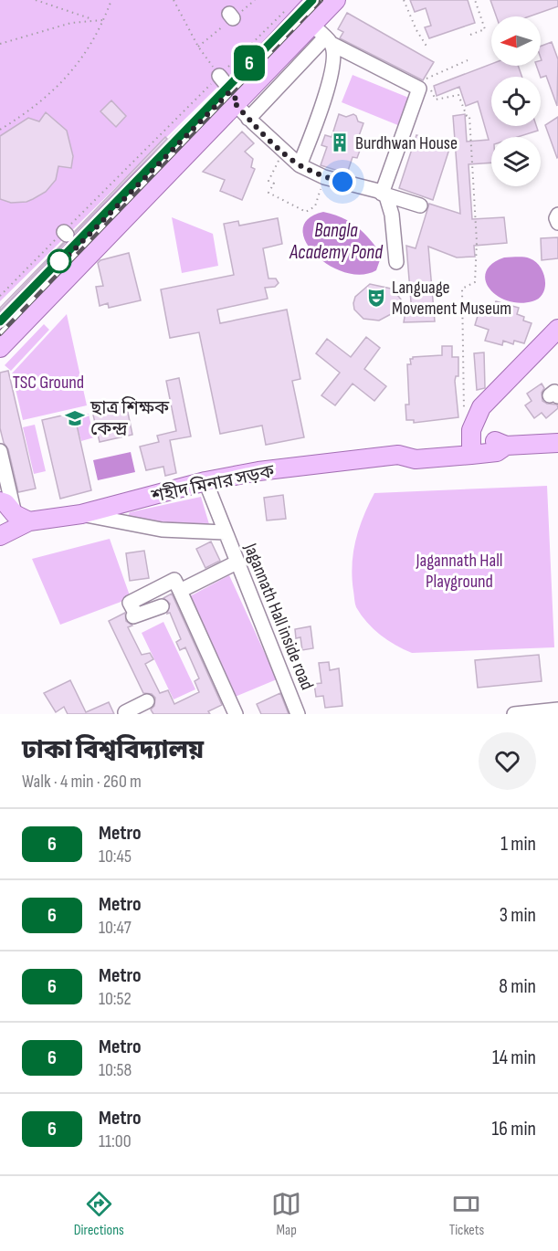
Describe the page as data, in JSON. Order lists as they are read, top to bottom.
{
  "streets": {
    "main road": ["শহীদ মিনার সড়ক"],
    "street": ["Jagannath Hall inside road"]
  },
  "crossings": [
    ["শহীদ মিনার সড়ক", "Jagannath Hall inside road"]
  ],
  "water": ["Bangla Academy Pond"],
  "parks": ["TSC Ground", "Jagannath Hall Playground"],
  "places": {
    "building": ["Burdhwan House"],
    "theatre": ["Language Movement Museum"],
    "school or university": ["ছাত্র শিক্ষক কেন্দ্র"]
  },
  "lines": ["metro line 6"],
  "north": "left",
  "page": {
    "on_map": "6",
    "heading": ["ঢাকা বিশ্ববিদ্যালয়", "Walk · 4 min · 260 m"],
    "list": [
      {
        "mark": "6",
        "name": "Metro",
        "note": "10:45",
        "value": "1 min"
      },
      {
        "mark": "6",
        "name": "Metro",
        "note": "10:47",
        "value": "3 min"
      },
      {
        "mark": "6",
        "name": "Metro",
        "note": "10:52",
        "value": "8 min"
      },
      {
        "mark": "6",
        "name": "Metro",
        "note": "10:58",
        "value": "14 min"
      },
      {
        "mark": "6",
        "name": "Metro",
        "note": "11:00",
        "value": "16 min"
      }
    ],
    "tabs": ["Directions", "Map", "Tickets"]
  }
}
